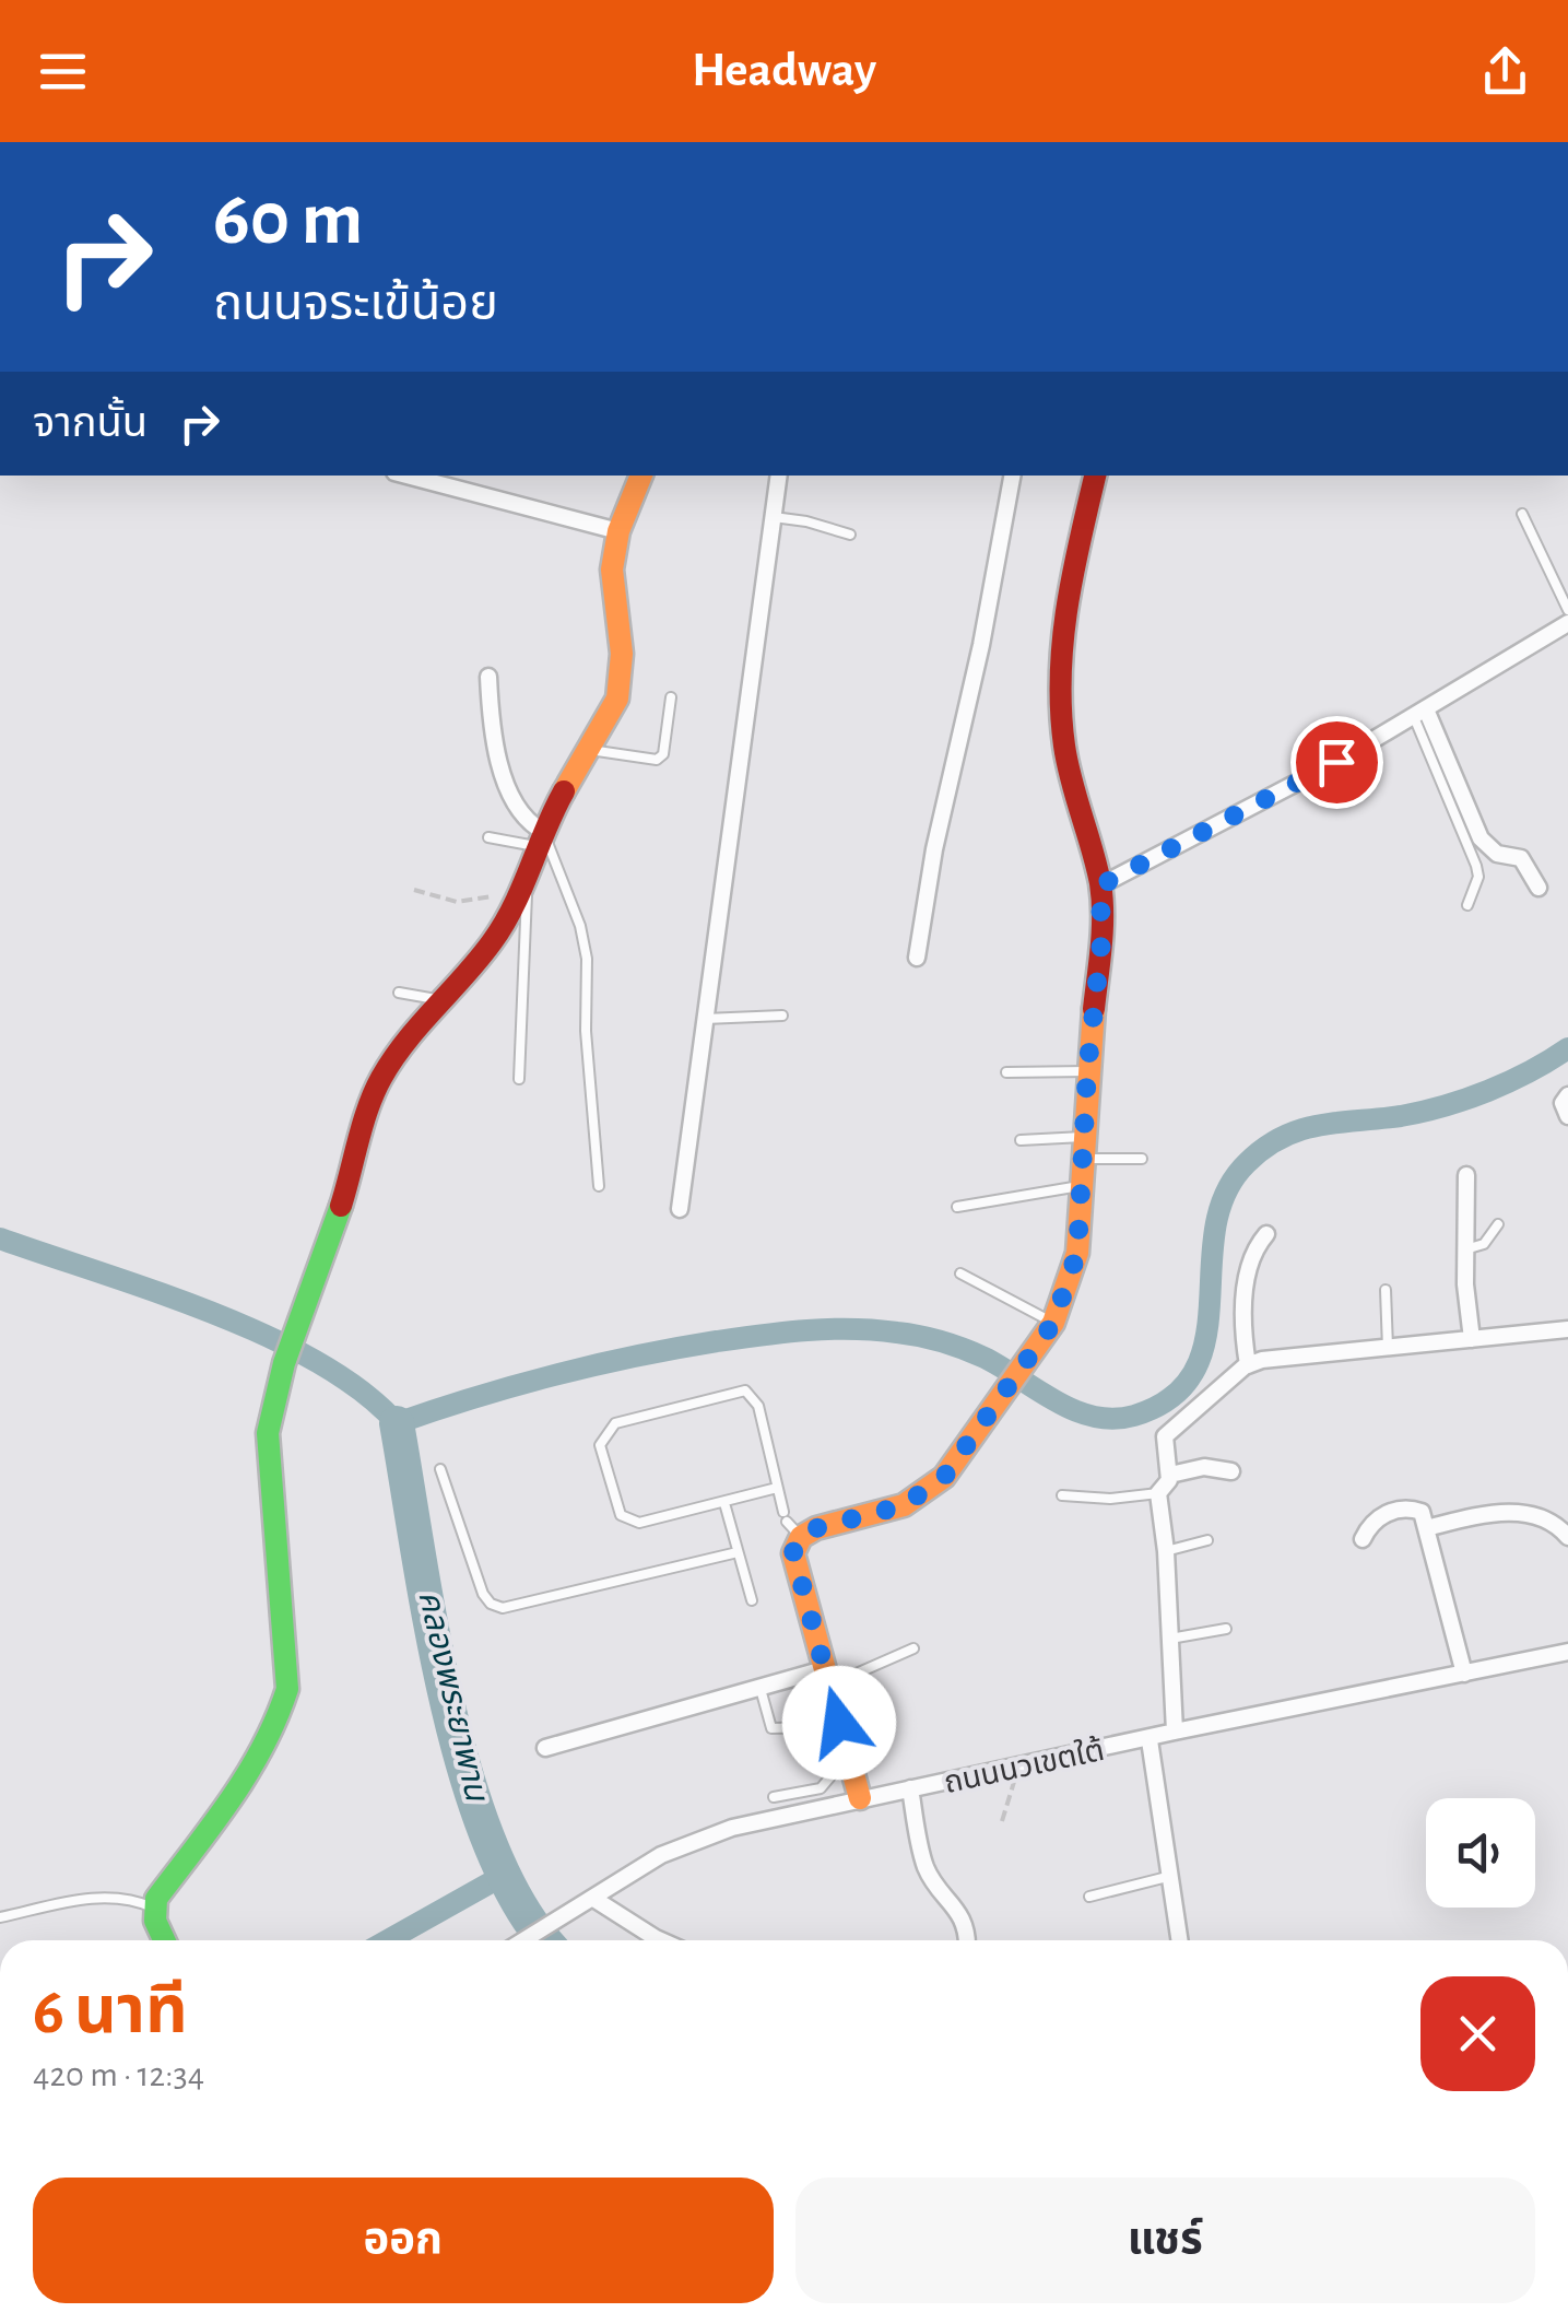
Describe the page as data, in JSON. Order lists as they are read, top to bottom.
{
  "streets": {
    "street": ["ถนนนวเขตใต้"]
  },
  "water": ["คลองพระยาพาน"],
  "page": {
    "header": "Headway",
    "turn": ["60 m", "ถนนจระเข้น้อย"],
    "then": "จากนั้น",
    "heading": ["6 นาที", "420 m · 12:34"],
    "buttons": ["ออก", "แชร์"]
  }
}
